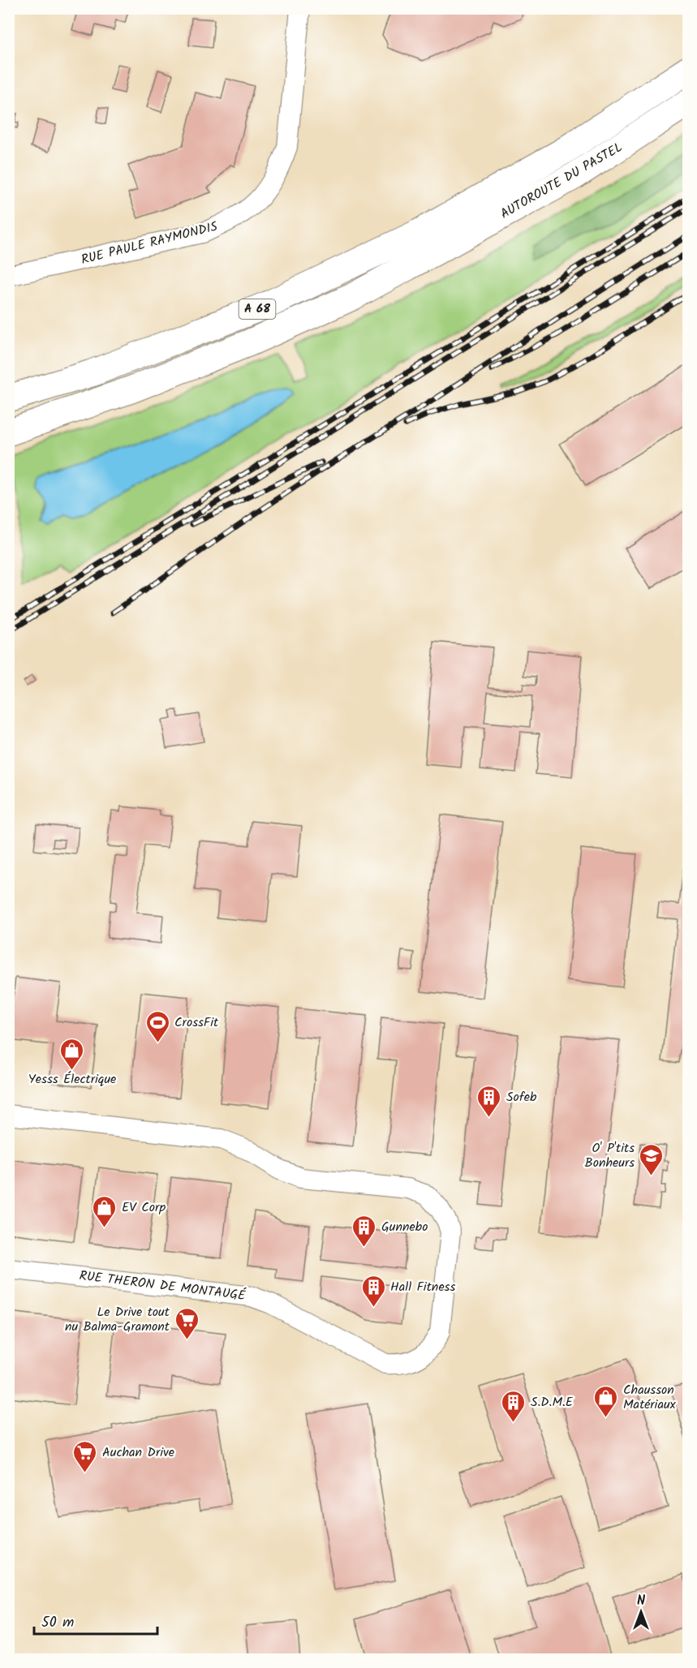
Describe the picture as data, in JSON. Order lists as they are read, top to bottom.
{
  "streets": {
    "highway": ["AUTOROUTE DU PASTEL", "A 68"],
    "street": ["RUE PAULE RAYMONDIS", "RUE THERON DE MONTAUGÉ"]
  },
  "crossings": [
    ["AUTOROUTE DU PASTEL", "A 68"]
  ],
  "places": {
    "sports": ["CrossFit"],
    "shop": ["Yesss Électrique", "EV Corp", "Chausson Matériaux"],
    "building": [
      "Sofeb",
      "Gunnebo",
      "Hall Fitness",
      "S.D.M.E"
    ],
    "school or university": ["O' P'tits Bonheurs"],
    "supermarket": ["Le Drive tout nu Balma-Gramont", "Auchan Drive"]
  },
  "scale_bar": "50 m",
  "north": "top"
}
